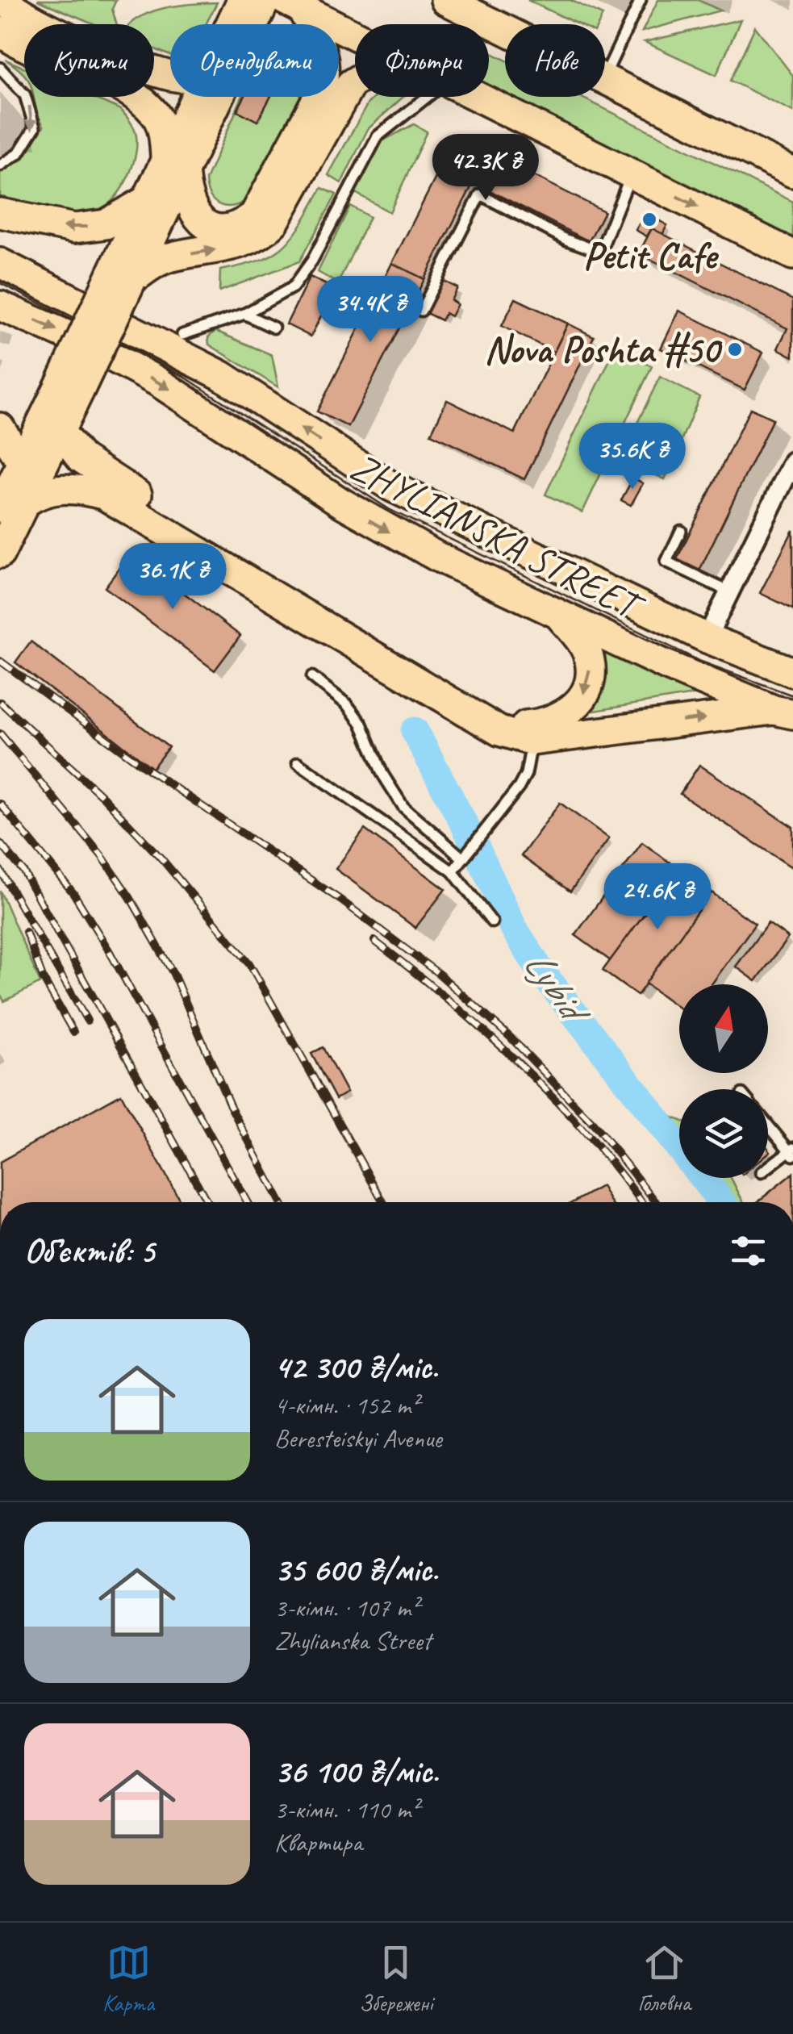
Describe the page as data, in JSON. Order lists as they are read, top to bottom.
{
  "streets": {
    "main road": ["ZHYLIANSKA STREET"]
  },
  "water": ["Lybid"],
  "places": ["Petit Cafe", "Nova Poshta #50"],
  "north": "top",
  "page": {
    "chip": [
      "Купити",
      "Орендувати",
      "Фільтри",
      "Нове"
    ],
    "price": [
      "42.3K ₴",
      "34.4K ₴",
      "35.6K ₴",
      "36.1K ₴",
      "24.6K ₴"
    ],
    "heading": "Об’єктів: 5",
    "list": [
      {
        "name": "42 300 ₴/міс.",
        "note": "4-кімн. · 152 m² · Beresteiskyi Avenue"
      },
      {
        "name": "35 600 ₴/міс.",
        "note": "3-кімн. · 107 m² · Zhylianska Street"
      },
      {
        "name": "36 100 ₴/міс.",
        "note": "3-кімн. · 110 m² · Квартира"
      }
    ],
    "tabs": ["Карта", "Збережені", "Головна"]
  }
}
